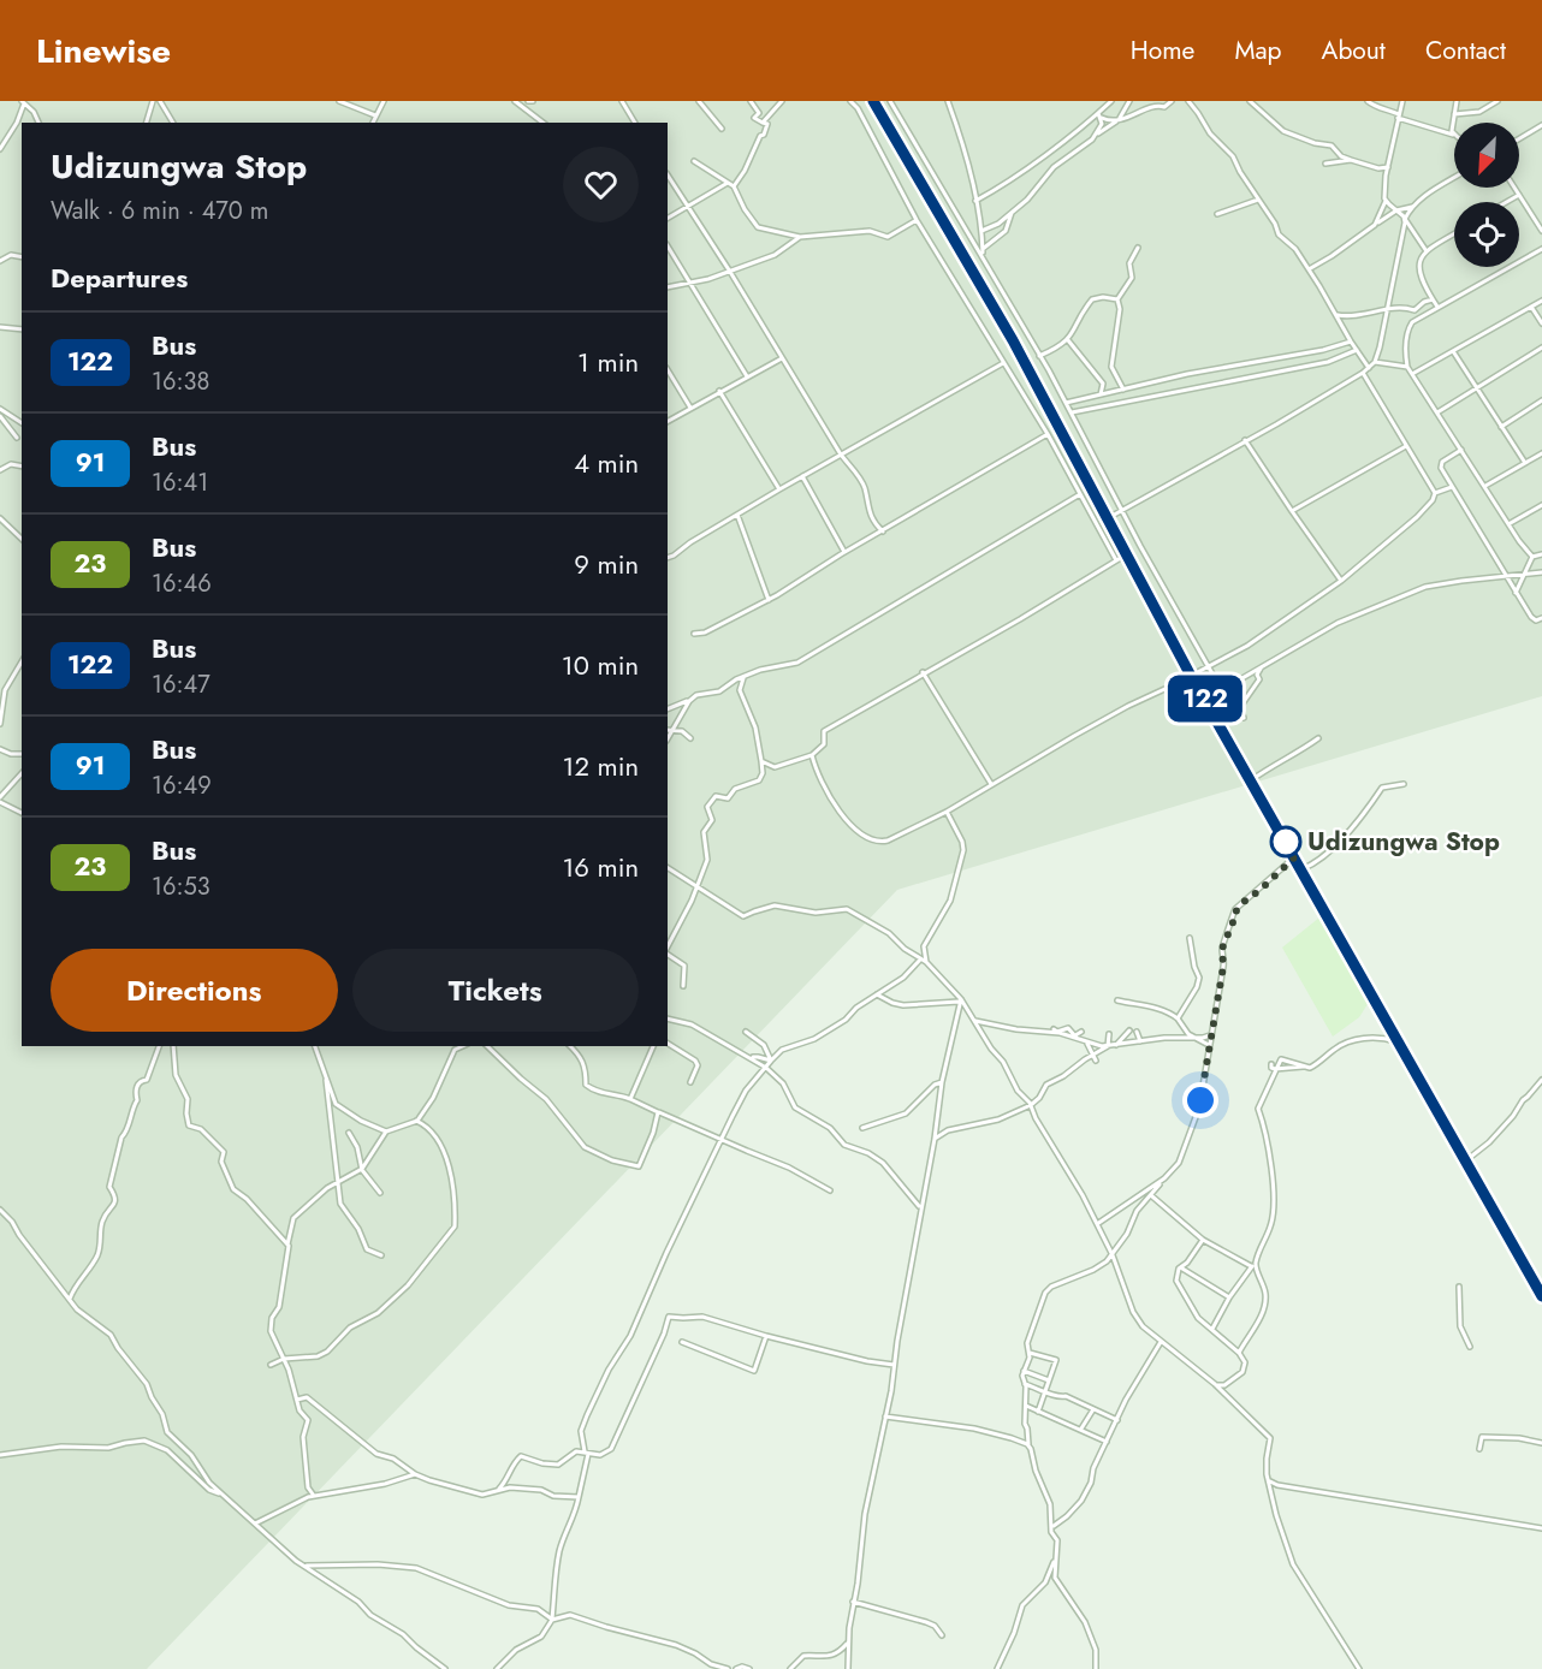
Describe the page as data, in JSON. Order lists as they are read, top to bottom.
{
  "places": ["Udizungwa Stop"],
  "lines": ["bus line 122"],
  "north": "bottom left",
  "page": {
    "header": "Linewise",
    "nav": [
      "Home",
      "Map",
      "About",
      "Contact"
    ],
    "on_map": "122",
    "heading": [
      ["Udizungwa Stop", "Walk · 6 min · 470 m"],
      "Departures"
    ],
    "list": [
      {
        "mark": "122",
        "name": "Bus",
        "note": "16:38",
        "value": "1 min"
      },
      {
        "mark": "91",
        "name": "Bus",
        "note": "16:41",
        "value": "4 min"
      },
      {
        "mark": "23",
        "name": "Bus",
        "note": "16:46",
        "value": "9 min"
      },
      {
        "mark": "122",
        "name": "Bus",
        "note": "16:47",
        "value": "10 min"
      },
      {
        "mark": "91",
        "name": "Bus",
        "note": "16:49",
        "value": "12 min"
      },
      {
        "mark": "23",
        "name": "Bus",
        "note": "16:53",
        "value": "16 min"
      }
    ],
    "buttons": ["Directions", "Tickets"]
  }
}
